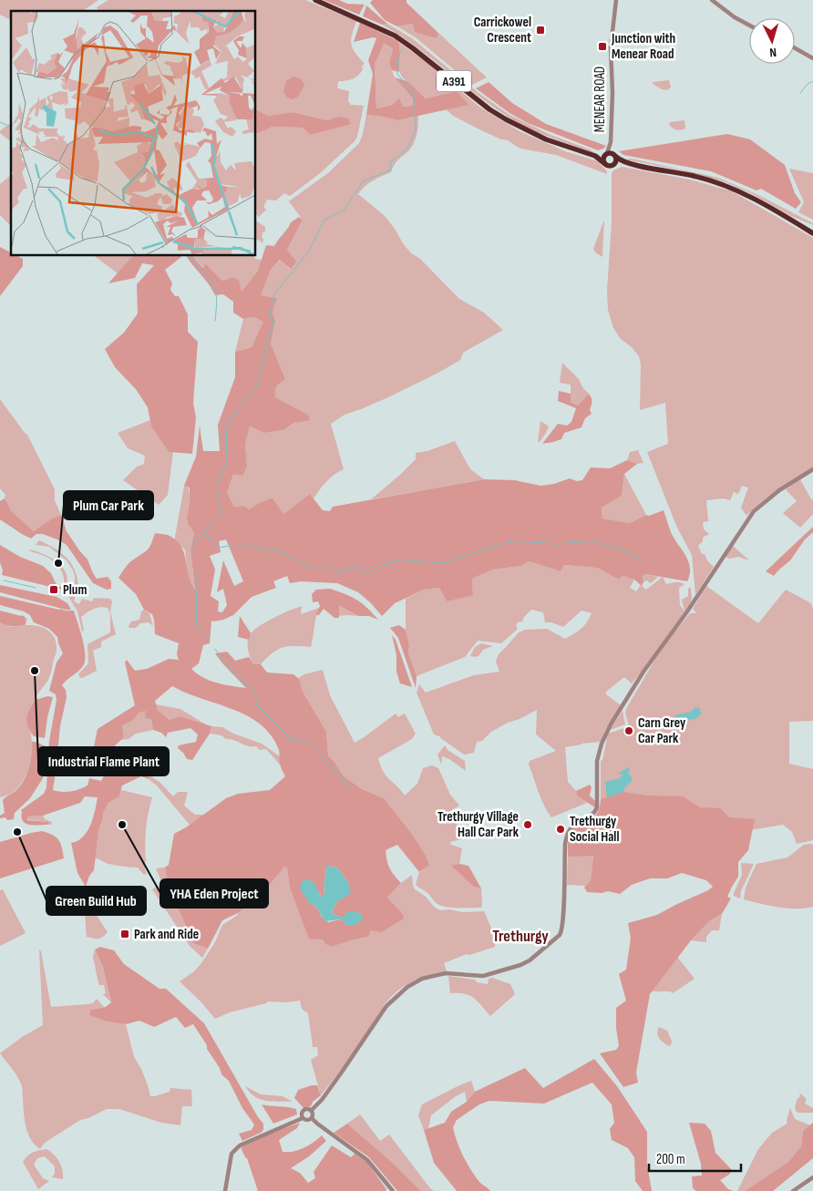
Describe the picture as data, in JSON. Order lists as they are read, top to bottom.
{
  "streets": {
    "highway": ["A391"],
    "street": ["MENEAR ROAD"]
  },
  "crossings": [
    ["A391", "MENEAR ROAD"]
  ],
  "districts": ["Trethurgy"],
  "places": {
    "transit": [
      "Carrickowel Crescent",
      "Junction with Menear Road",
      "Plum",
      "Park and Ride"
    ],
    "other": [
      "Plum Car Park",
      "Industrial Flame Plant",
      "Carn Grey Car Park",
      "YHA Eden Project",
      "Trethurgy Village Hall Car Park",
      "Trethurgy Social Hall",
      "Green Build Hub"
    ]
  },
  "scale_bar": "200 m",
  "north": "bottom"
}
